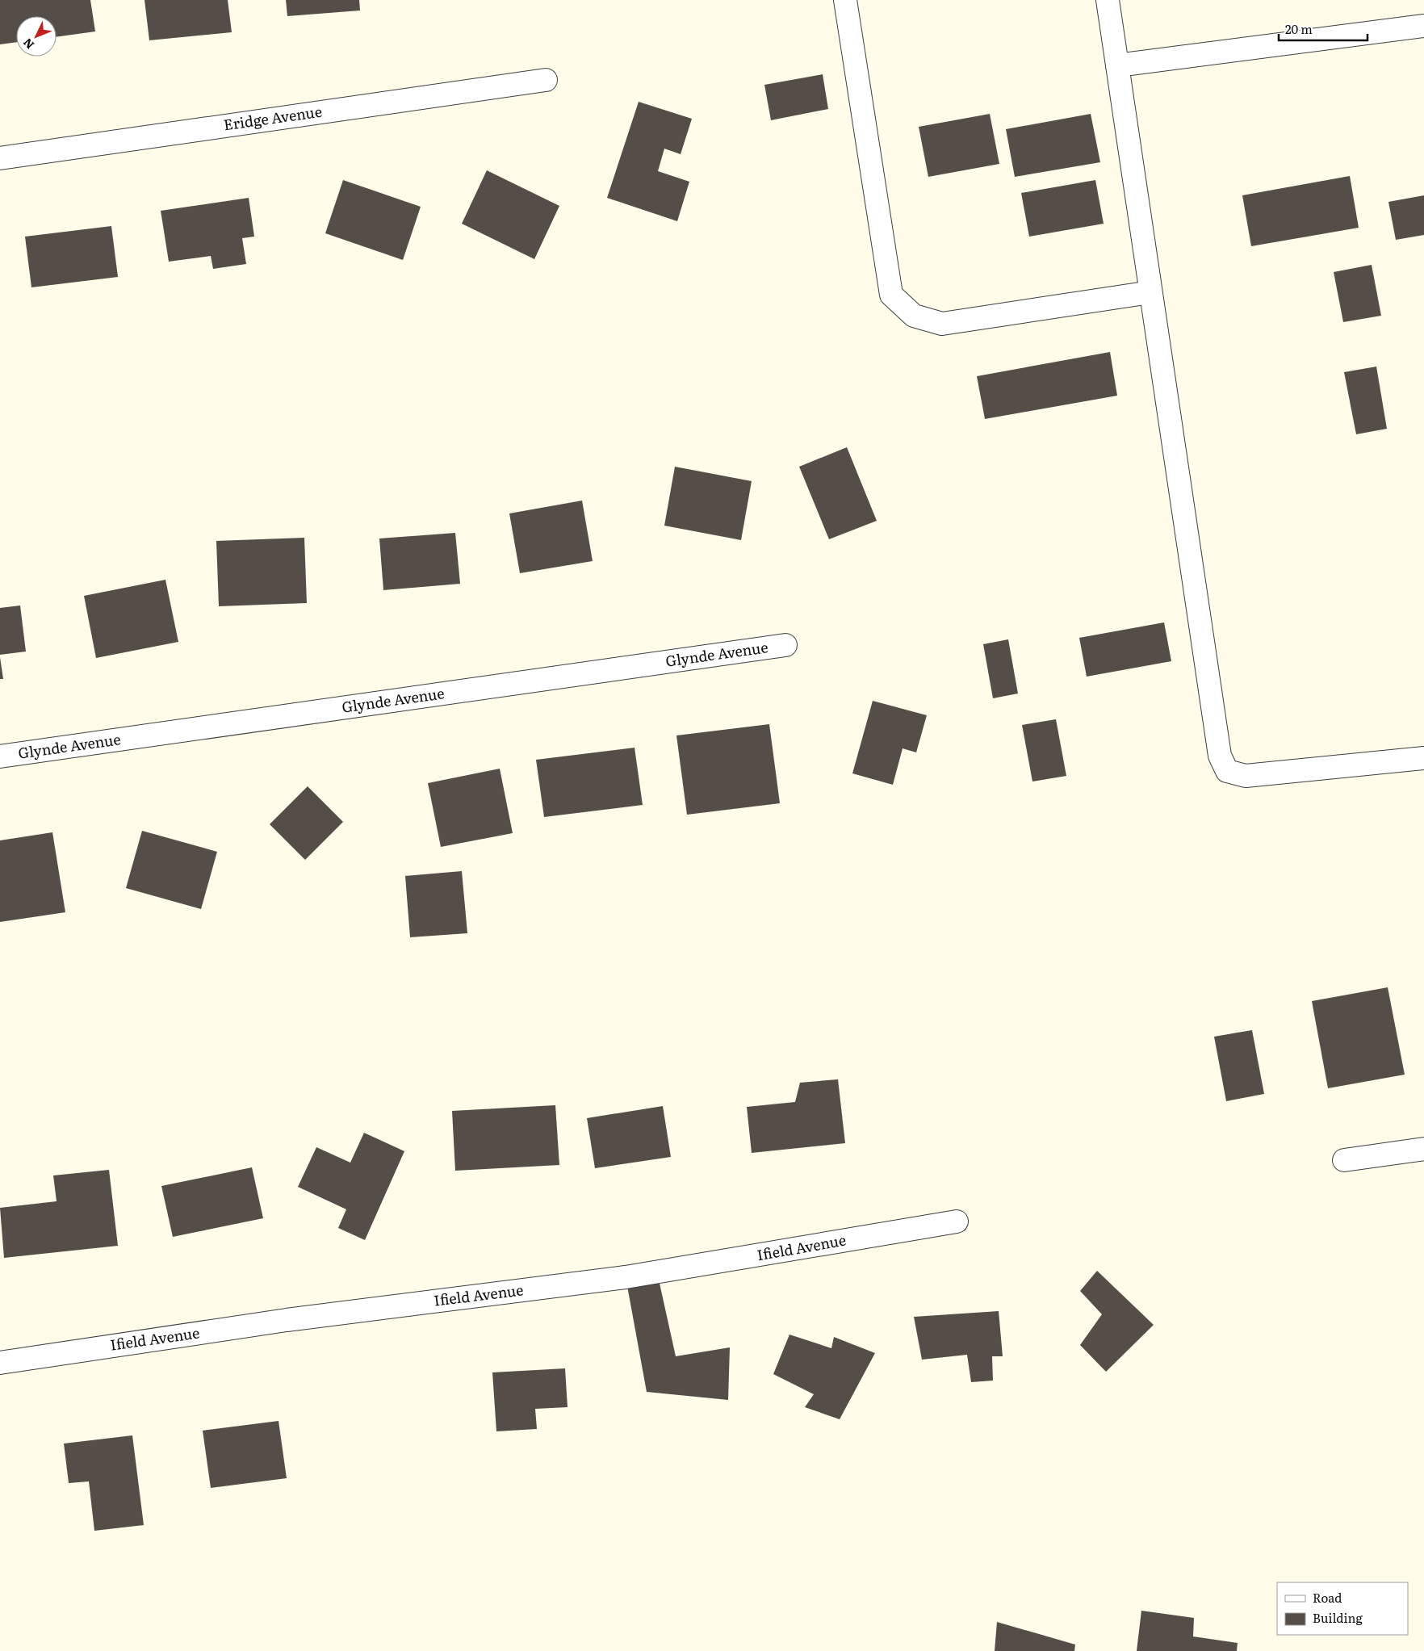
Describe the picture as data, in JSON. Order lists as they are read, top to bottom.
{
  "streets": {
    "street": ["Eridge Avenue", "Glynde Avenue", "Ifield Avenue"]
  },
  "legend": ["Road", "Building"],
  "scale_bar": "20 m",
  "north": "bottom left"
}
